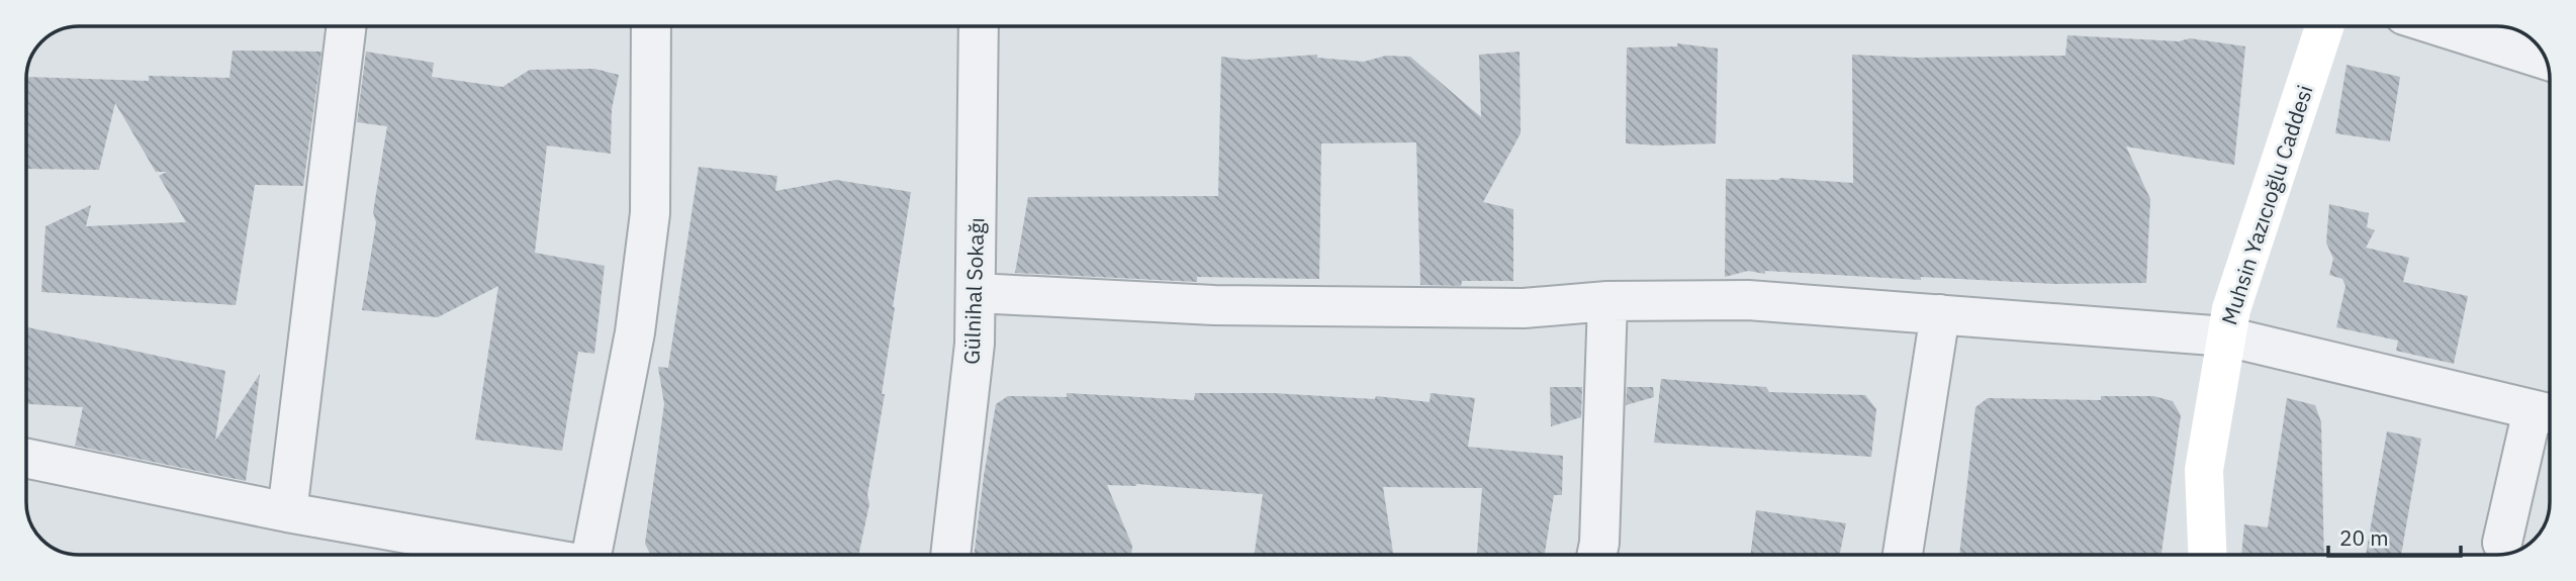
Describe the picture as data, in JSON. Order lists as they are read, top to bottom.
{
  "streets": {
    "street": ["Muhsin Yazıcıoğlu Caddesi", "Gülnihal Sokağı"]
  },
  "scale_bar": "20 m"
}
